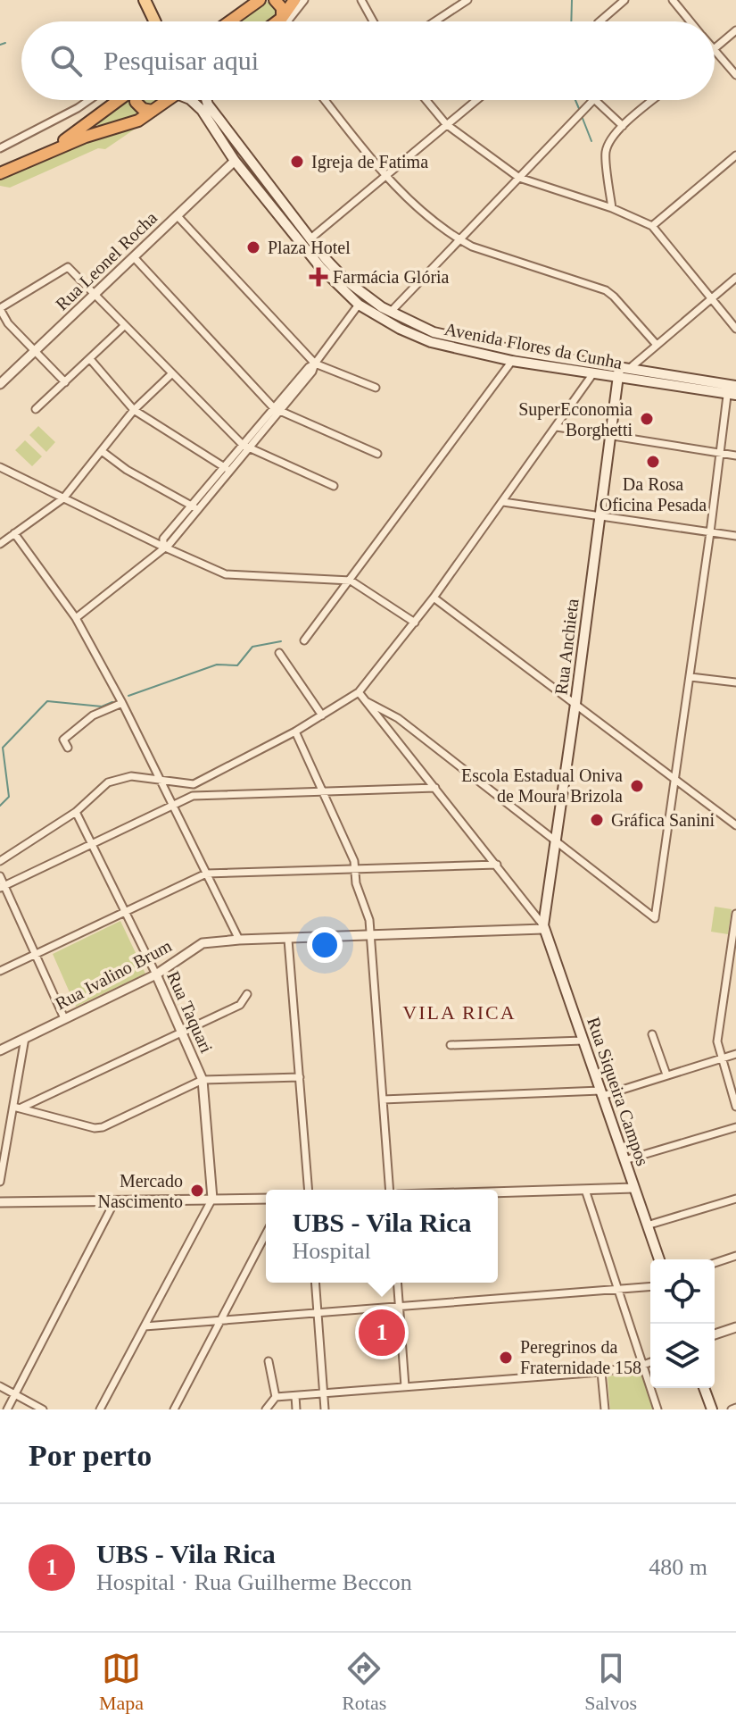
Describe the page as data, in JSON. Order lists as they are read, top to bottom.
{
  "streets": {
    "main road": ["Avenida Flores da Cunha", "Rua Anchieta", "Rua Siqueira Campos"],
    "street": ["Rua Leonel Rocha", "Rua Ivalino Brum", "Rua Taquari"]
  },
  "crossings": [
    ["Rua Leonel Rocha", "Avenida Flores da Cunha"],
    ["Avenida Flores da Cunha", "Rua Anchieta"],
    ["Rua Anchieta", "Rua Ivalino Brum"],
    ["Rua Anchieta", "Rua Siqueira Campos"],
    ["Rua Ivalino Brum", "Rua Taquari"],
    ["Rua Ivalino Brum", "Rua Siqueira Campos"]
  ],
  "districts": ["VILA RICA"],
  "places": {
    "other": [
      "Igreja de Fatima",
      "Plaza Hotel",
      "SuperEconomia Borghetti",
      "Da Rosa Oficina Pesada",
      "Escola Estadual Oniva de Moura Brizola",
      "Gráfica Sanini",
      "Mercado Nascimento",
      "Peregrinos da Fraternidade 158"
    ],
    "health": ["Farmácia Glória"]
  },
  "page": {
    "search": "Pesquisar aqui",
    "popup": ["UBS - Vila Rica", "Hospital"],
    "pins": "1",
    "heading": "Por perto",
    "list": [
      {
        "mark": "1",
        "name": "UBS - Vila Rica",
        "note": "Hospital · Rua Guilherme Beccon",
        "value": "480 m"
      }
    ],
    "nav": ["Mapa", "Rotas", "Salvos"]
  }
}
